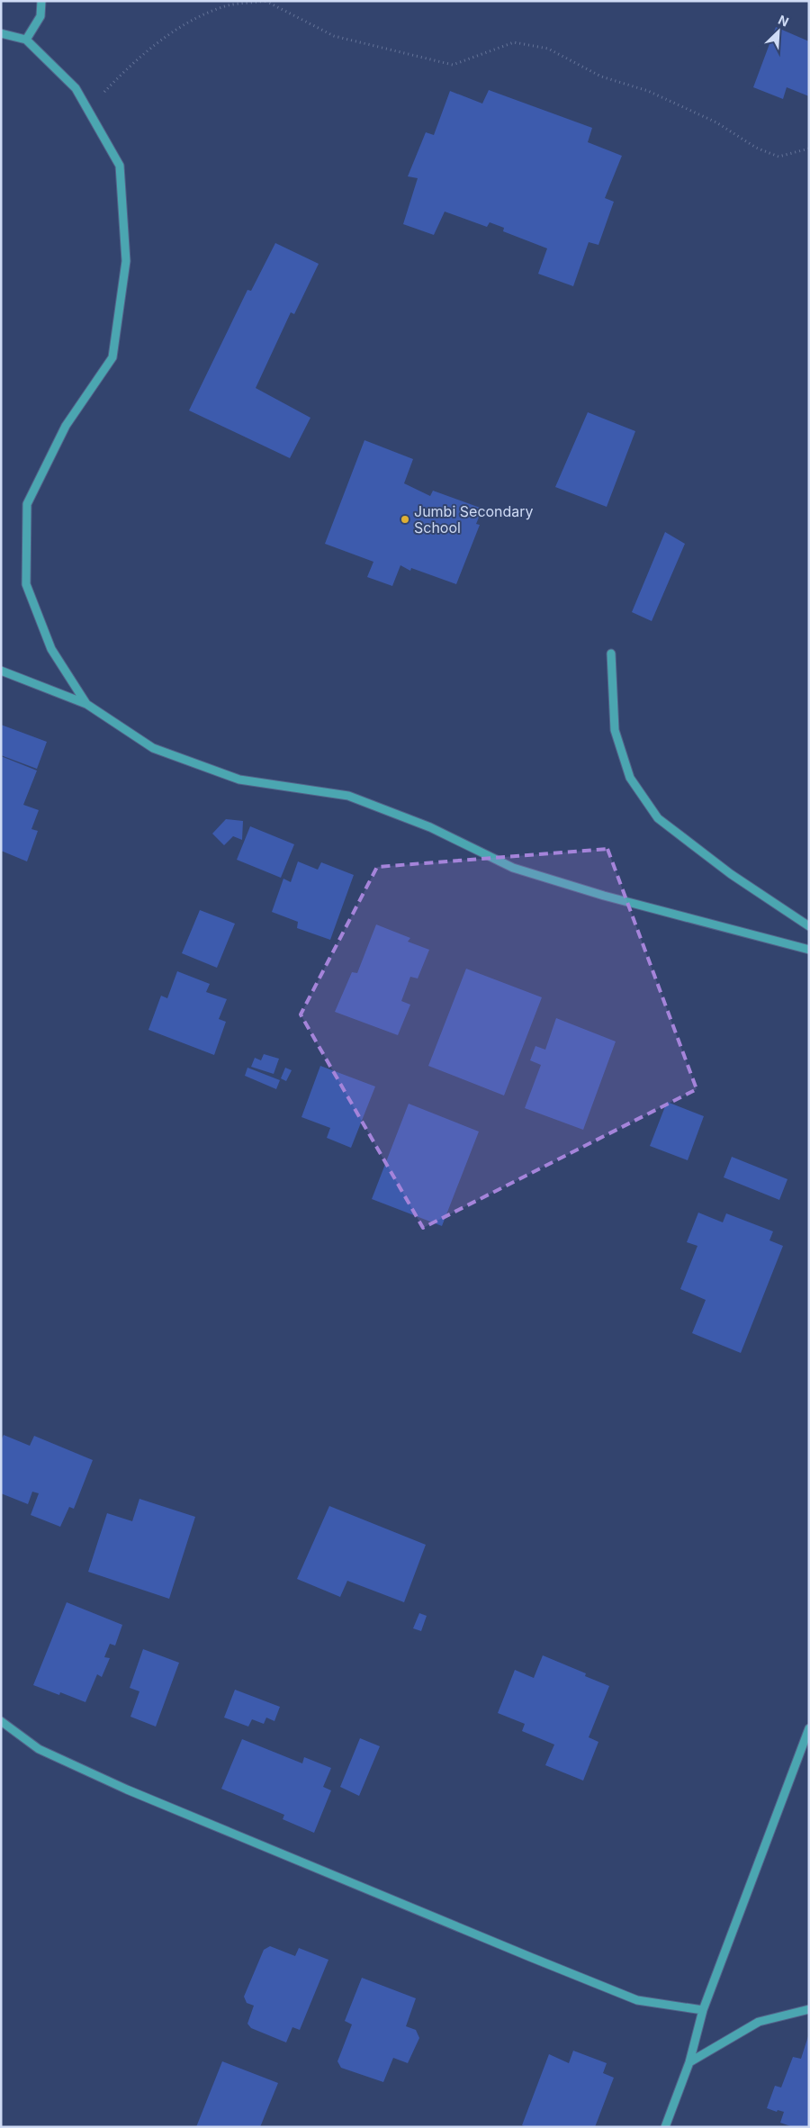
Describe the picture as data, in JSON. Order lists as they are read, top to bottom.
{
  "places": ["Jumbi Secondary School"],
  "north": "top right"
}
